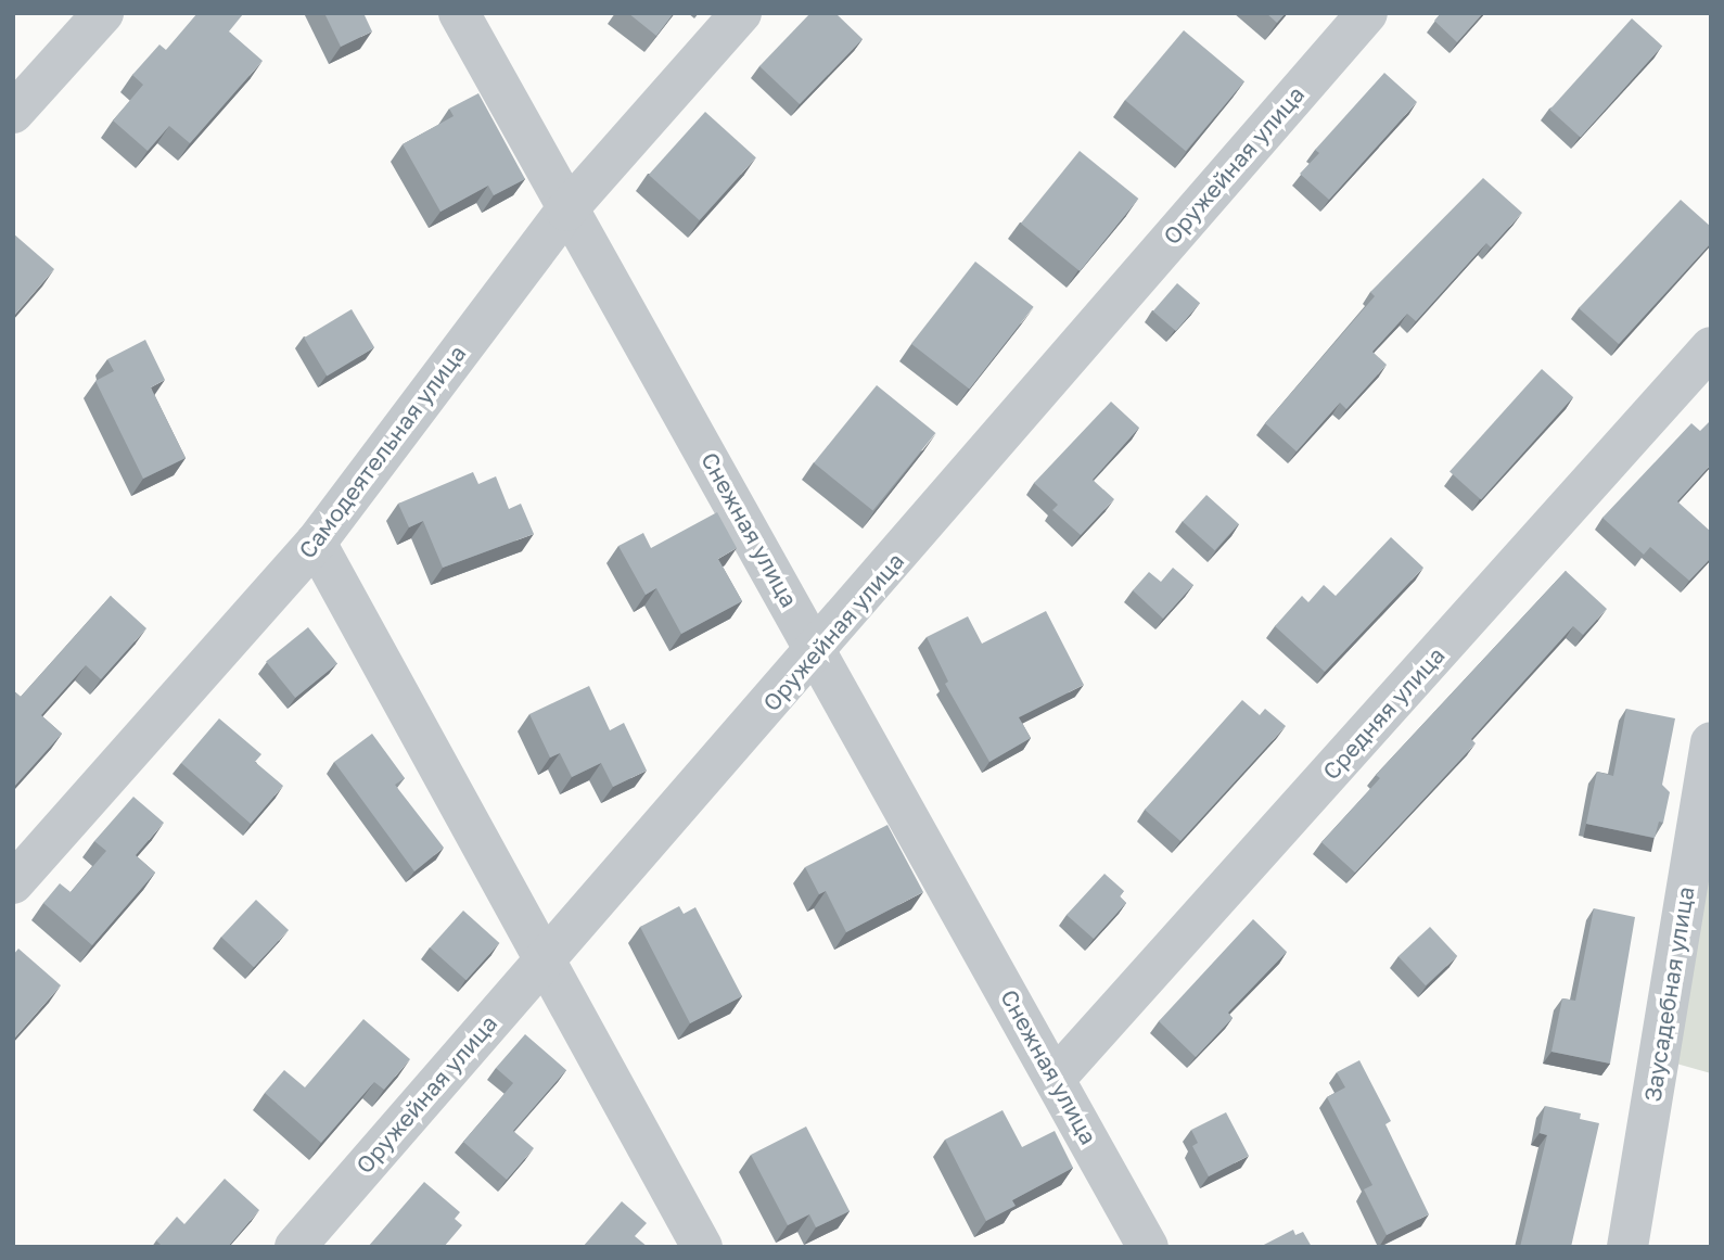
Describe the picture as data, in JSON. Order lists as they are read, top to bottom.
{
  "streets": {
    "street": [
      "Оружейная улица",
      "Самодеятельная улица",
      "Снежная улица",
      "Средняя улица",
      "Заусадебная улица"
    ]
  },
  "crossings": [
    ["Оружейная улица", "Снежная улица"],
    ["Самодеятельная улица", "Снежная улица"],
    ["Снежная улица", "Средняя улица"]
  ]
}
